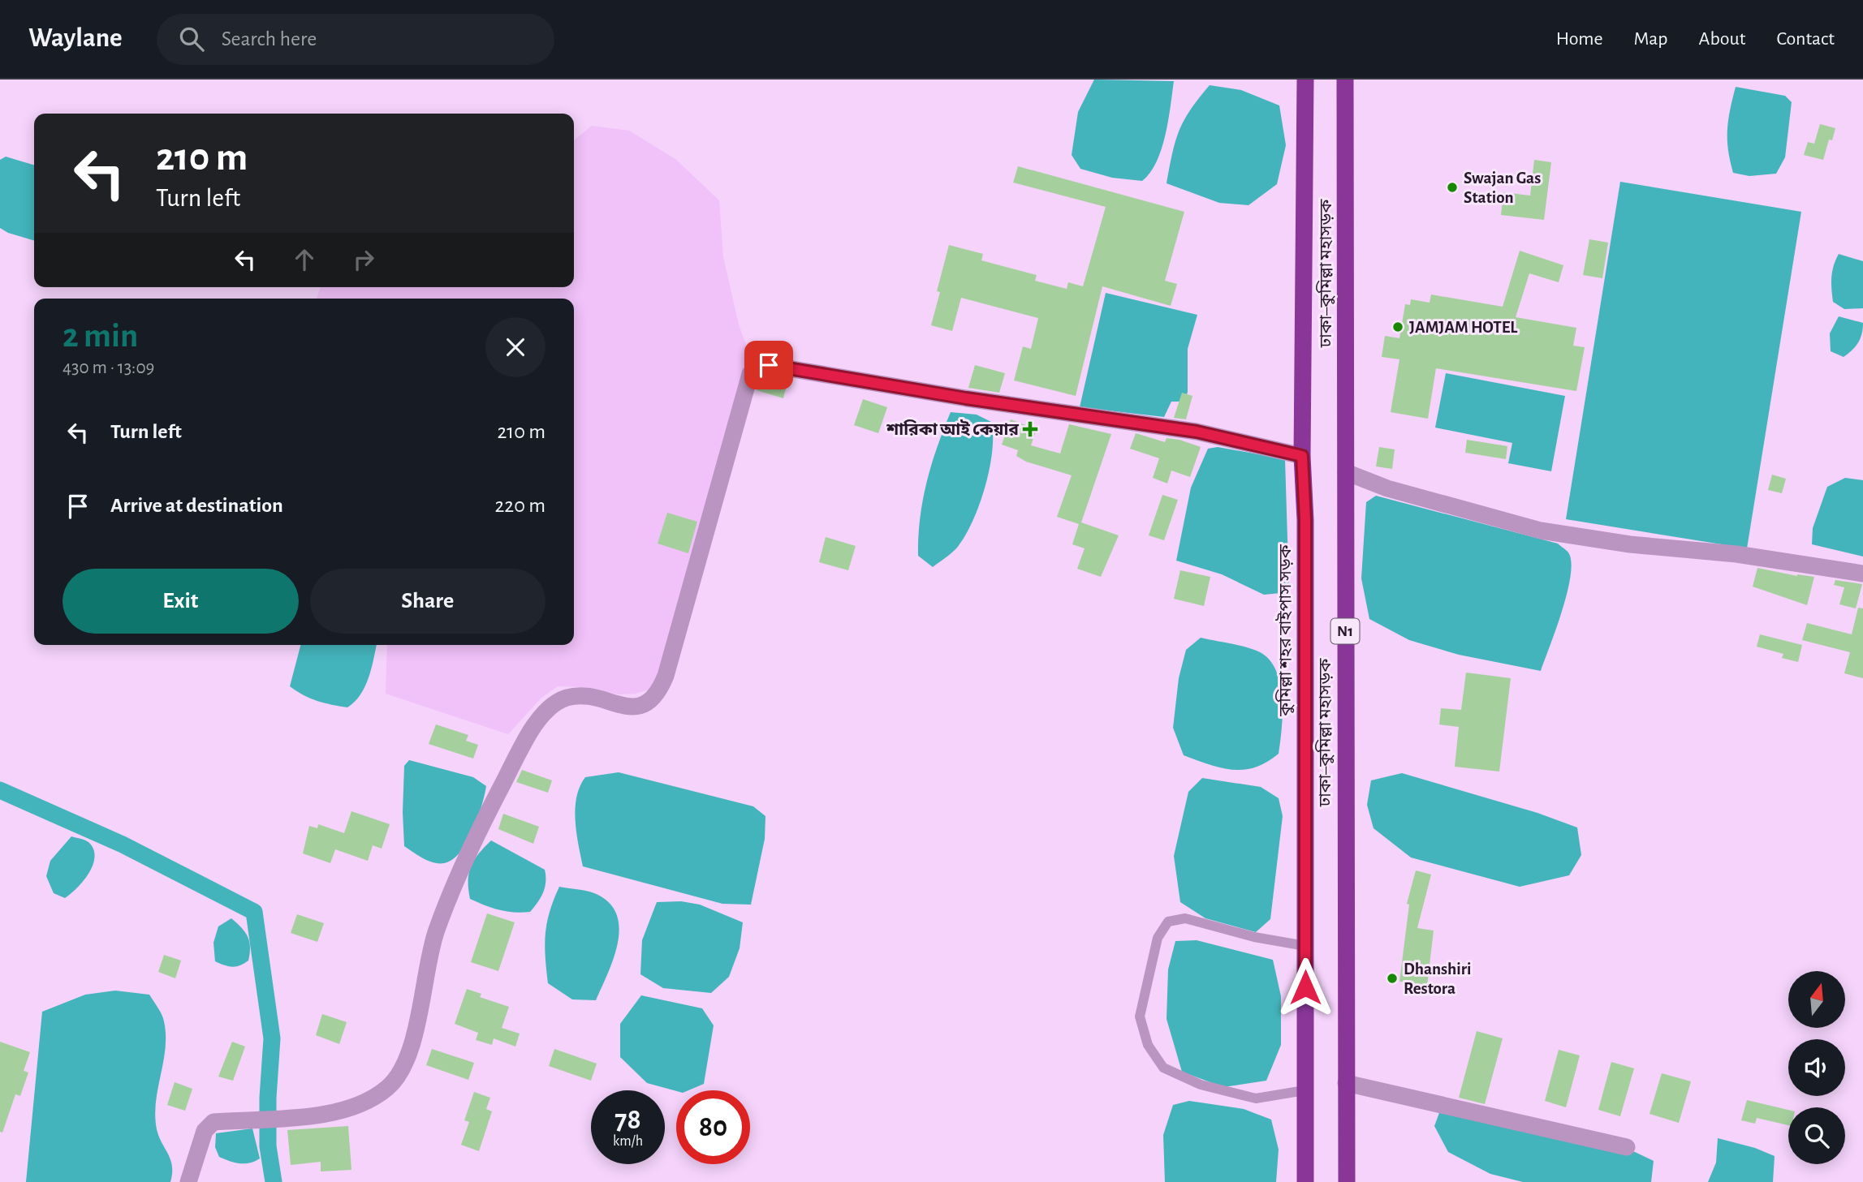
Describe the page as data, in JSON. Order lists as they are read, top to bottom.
{
  "streets": {
    "highway": ["ঢাকা–কুমিল্লা মহাসড়ক", "কুমিল্লা শহর বাইপাস সড়ক", "N1"]
  },
  "places": {
    "other": ["Swajan Gas Station", "JAMJAM HOTEL", "Dhanshiri Restora"],
    "health": ["শারিকা আই কেয়ার"]
  },
  "north": "top",
  "page": {
    "header": "Waylane",
    "search": "Search here",
    "nav": [
      "Home",
      "Map",
      "About",
      "Contact"
    ],
    "turn": ["210 m", "Turn left"],
    "heading": ["2 min", "430 m · 13:09"],
    "list": [
      {
        "name": "Turn left",
        "value": "210 m"
      },
      {
        "name": "Arrive at destination",
        "value": "220 m"
      }
    ],
    "buttons": ["Exit", "Share"],
    "speed": "78 km/h",
    "limit": "80"
  }
}
